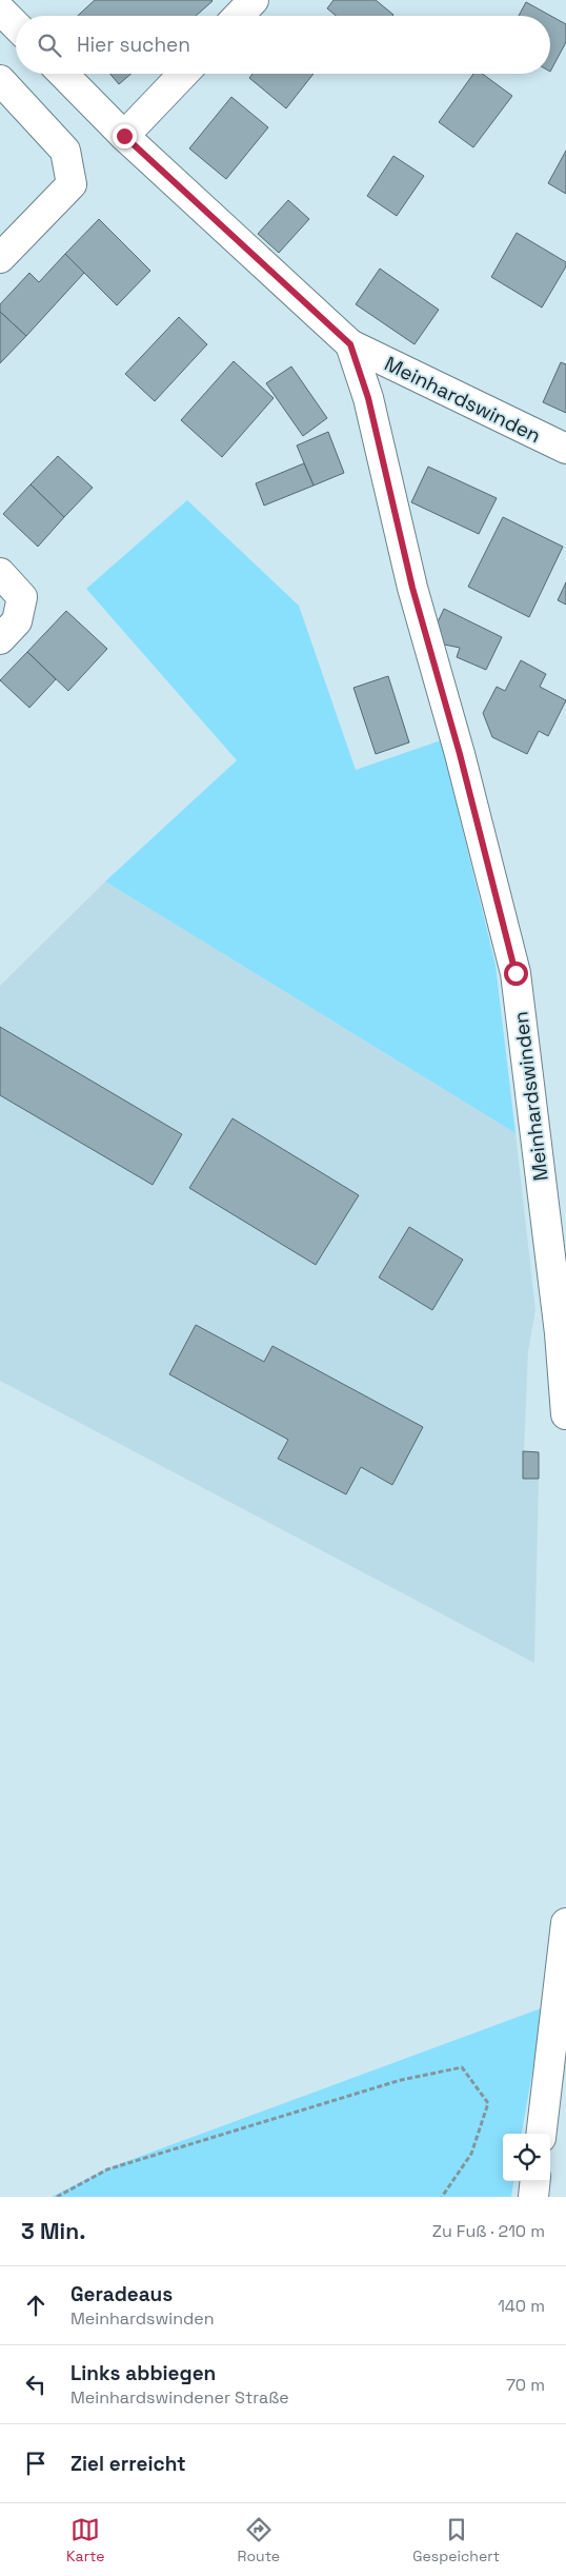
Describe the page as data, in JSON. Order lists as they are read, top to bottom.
{
  "streets": {
    "street": ["Meinhardswinden"]
  },
  "page": {
    "search": "Hier suchen",
    "heading": ["3 Min.", "Zu Fuß · 210 m"],
    "list": [
      ["Geradeaus", "Meinhardswinden", "140 m"],
      ["Links abbiegen", "Meinhardswindener Straße", "70 m"],
      "Ziel erreicht"
    ],
    "nav": ["Karte", "Route", "Gespeichert"]
  }
}
